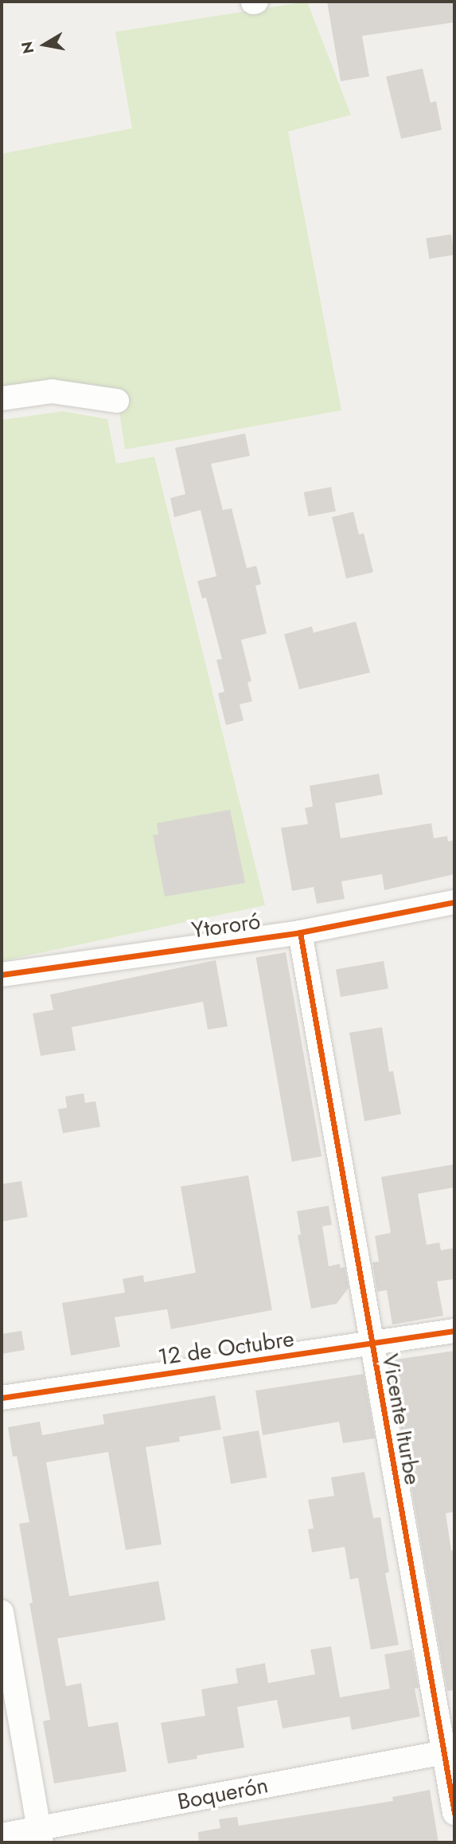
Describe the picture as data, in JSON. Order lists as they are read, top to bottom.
{
  "streets": {
    "street": [
      "Ytororó",
      "12 de Octubre",
      "Vicente Iturbe",
      "Boquerón"
    ]
  },
  "crossings": [
    ["Ytororó", "Vicente Iturbe"],
    ["12 de Octubre", "Vicente Iturbe"],
    ["Vicente Iturbe", "Boquerón"]
  ],
  "north": "left"
}
